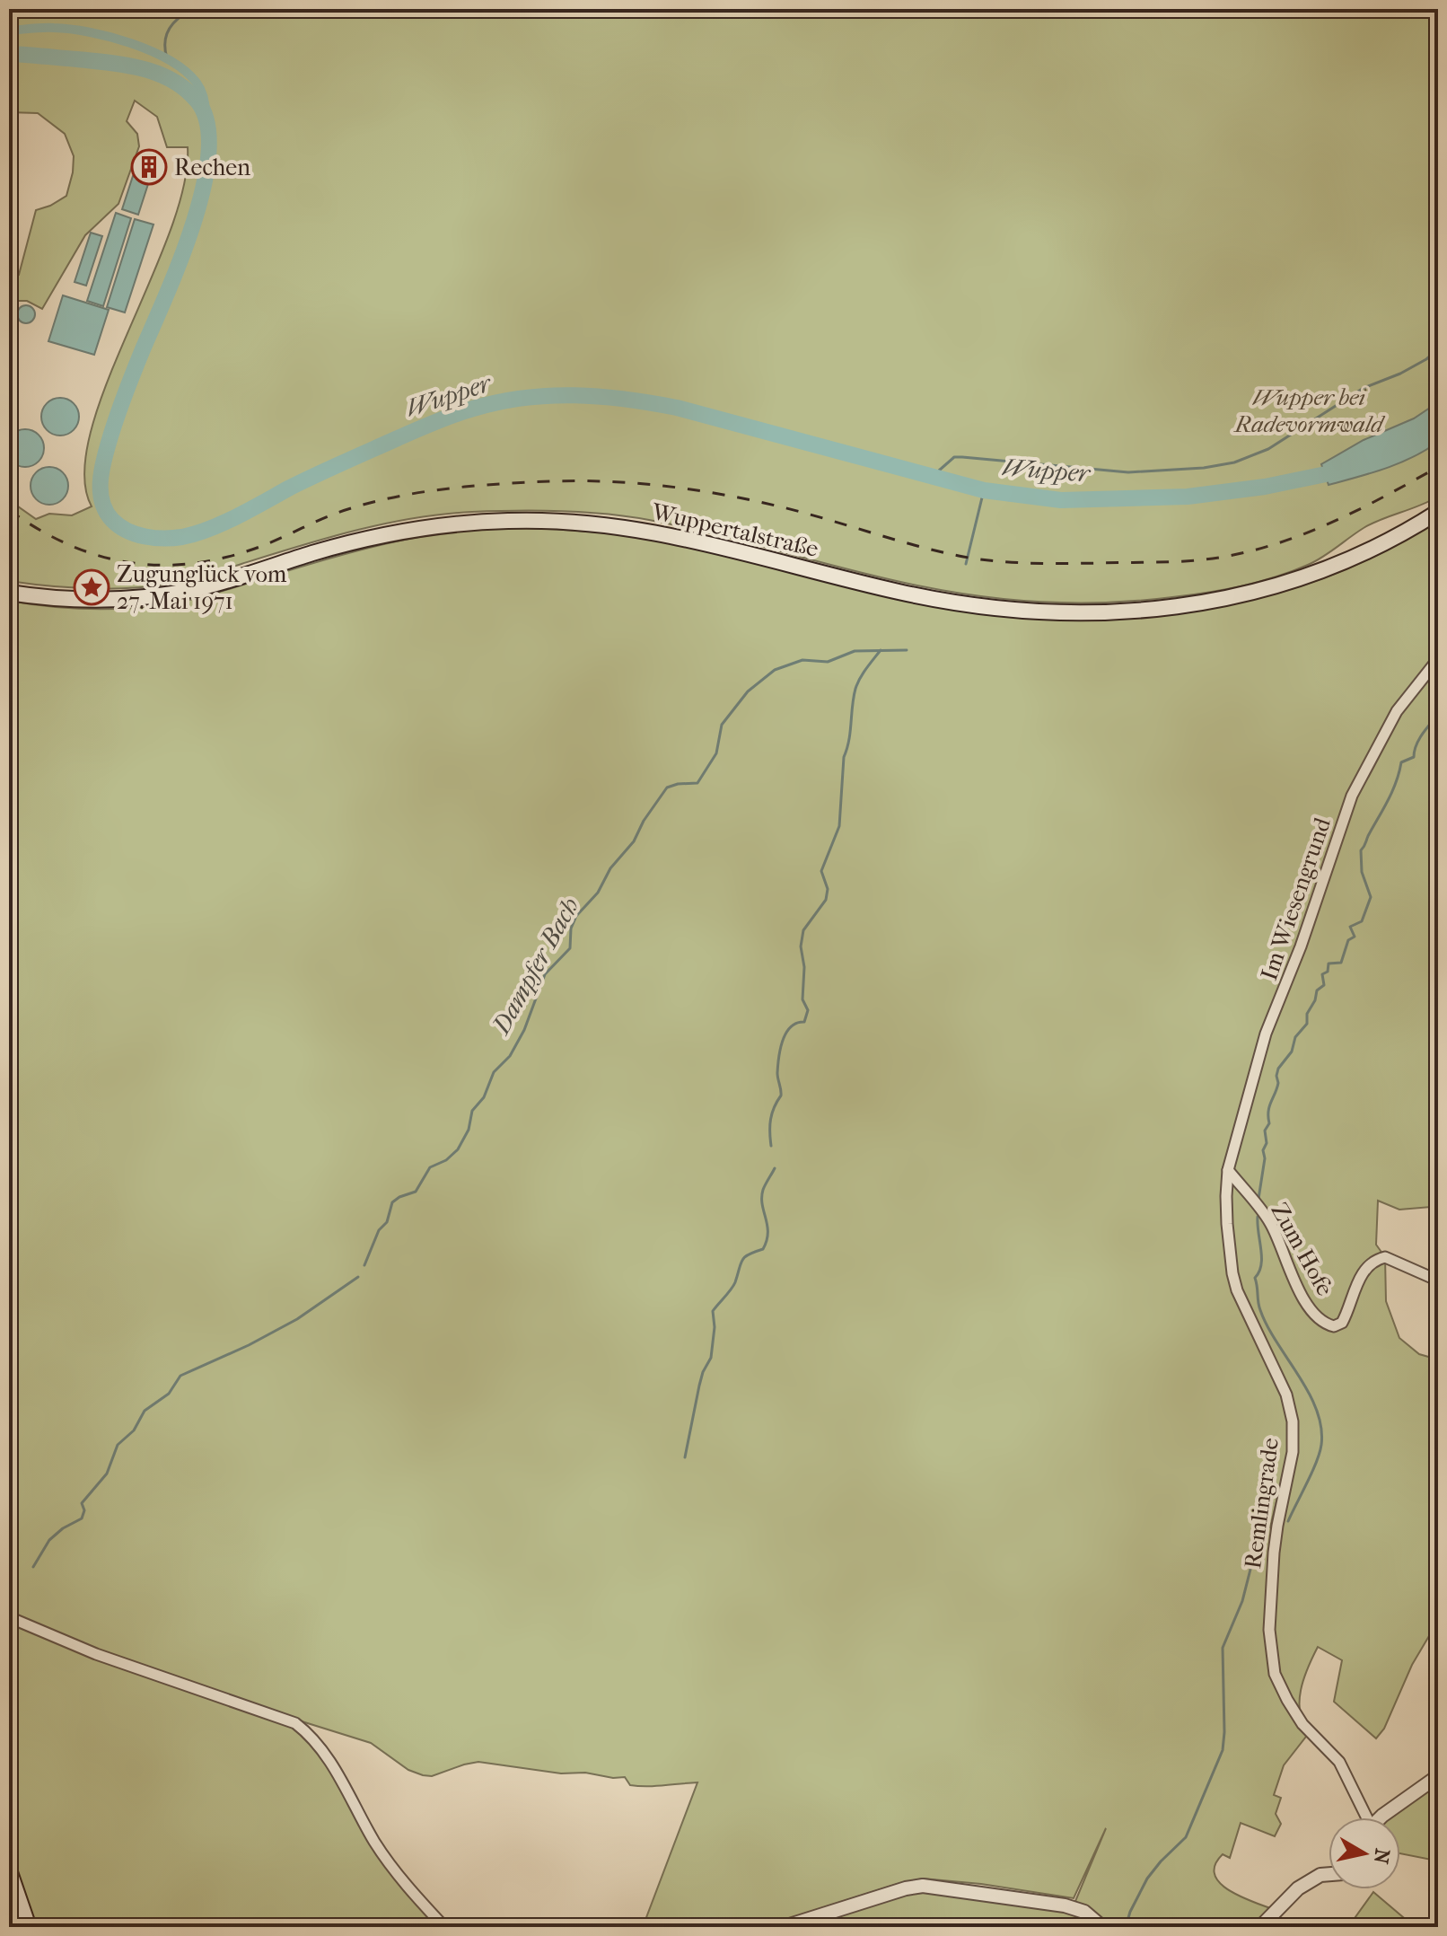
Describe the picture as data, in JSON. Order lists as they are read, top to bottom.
{
  "streets": {
    "main road": ["Wuppertalstraße"],
    "street": ["Im Wiesengrund", "Zum Hofe", "Remlingrade"]
  },
  "crossings": [
    ["Im Wiesengrund", "Zum Hofe"],
    ["Im Wiesengrund", "Remlingrade"],
    ["Zum Hofe", "Remlingrade"]
  ],
  "water": ["Wupper", "Dampfer Bach"],
  "parks": ["Wupper bei Radevormwald"],
  "places": {
    "building": ["Rechen"],
    "place": ["Zugunglück vom 27. Mai 1971"]
  },
  "north": "right"
}
